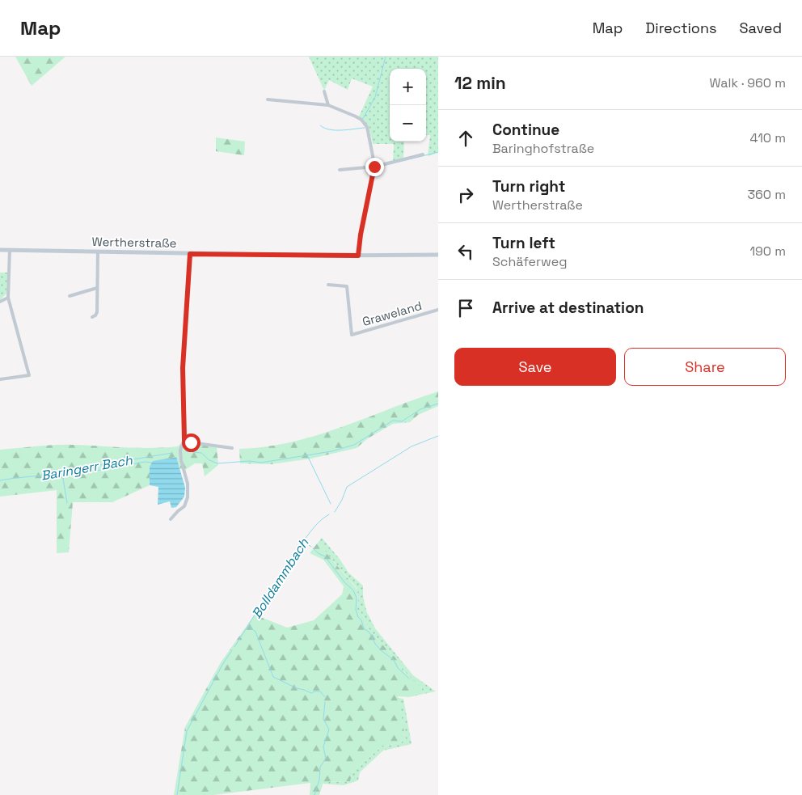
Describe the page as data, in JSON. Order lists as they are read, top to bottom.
{
  "streets": {
    "main road": ["Wertherstraße"],
    "street": ["Graweland"]
  },
  "water": ["Baringerr Bach", "Bolldammbach"],
  "page": {
    "header": "Map",
    "nav": ["Map", "Directions", "Saved"],
    "heading": ["12 min", "Walk · 960 m"],
    "map_buttons": ["+", "−"],
    "list": [
      ["Continue", "Baringhofstraße", "410 m"],
      ["Turn right", "Wertherstraße", "360 m"],
      ["Turn left", "Schäferweg", "190 m"],
      "Arrive at destination"
    ],
    "buttons": ["Save", "Share"]
  }
}
